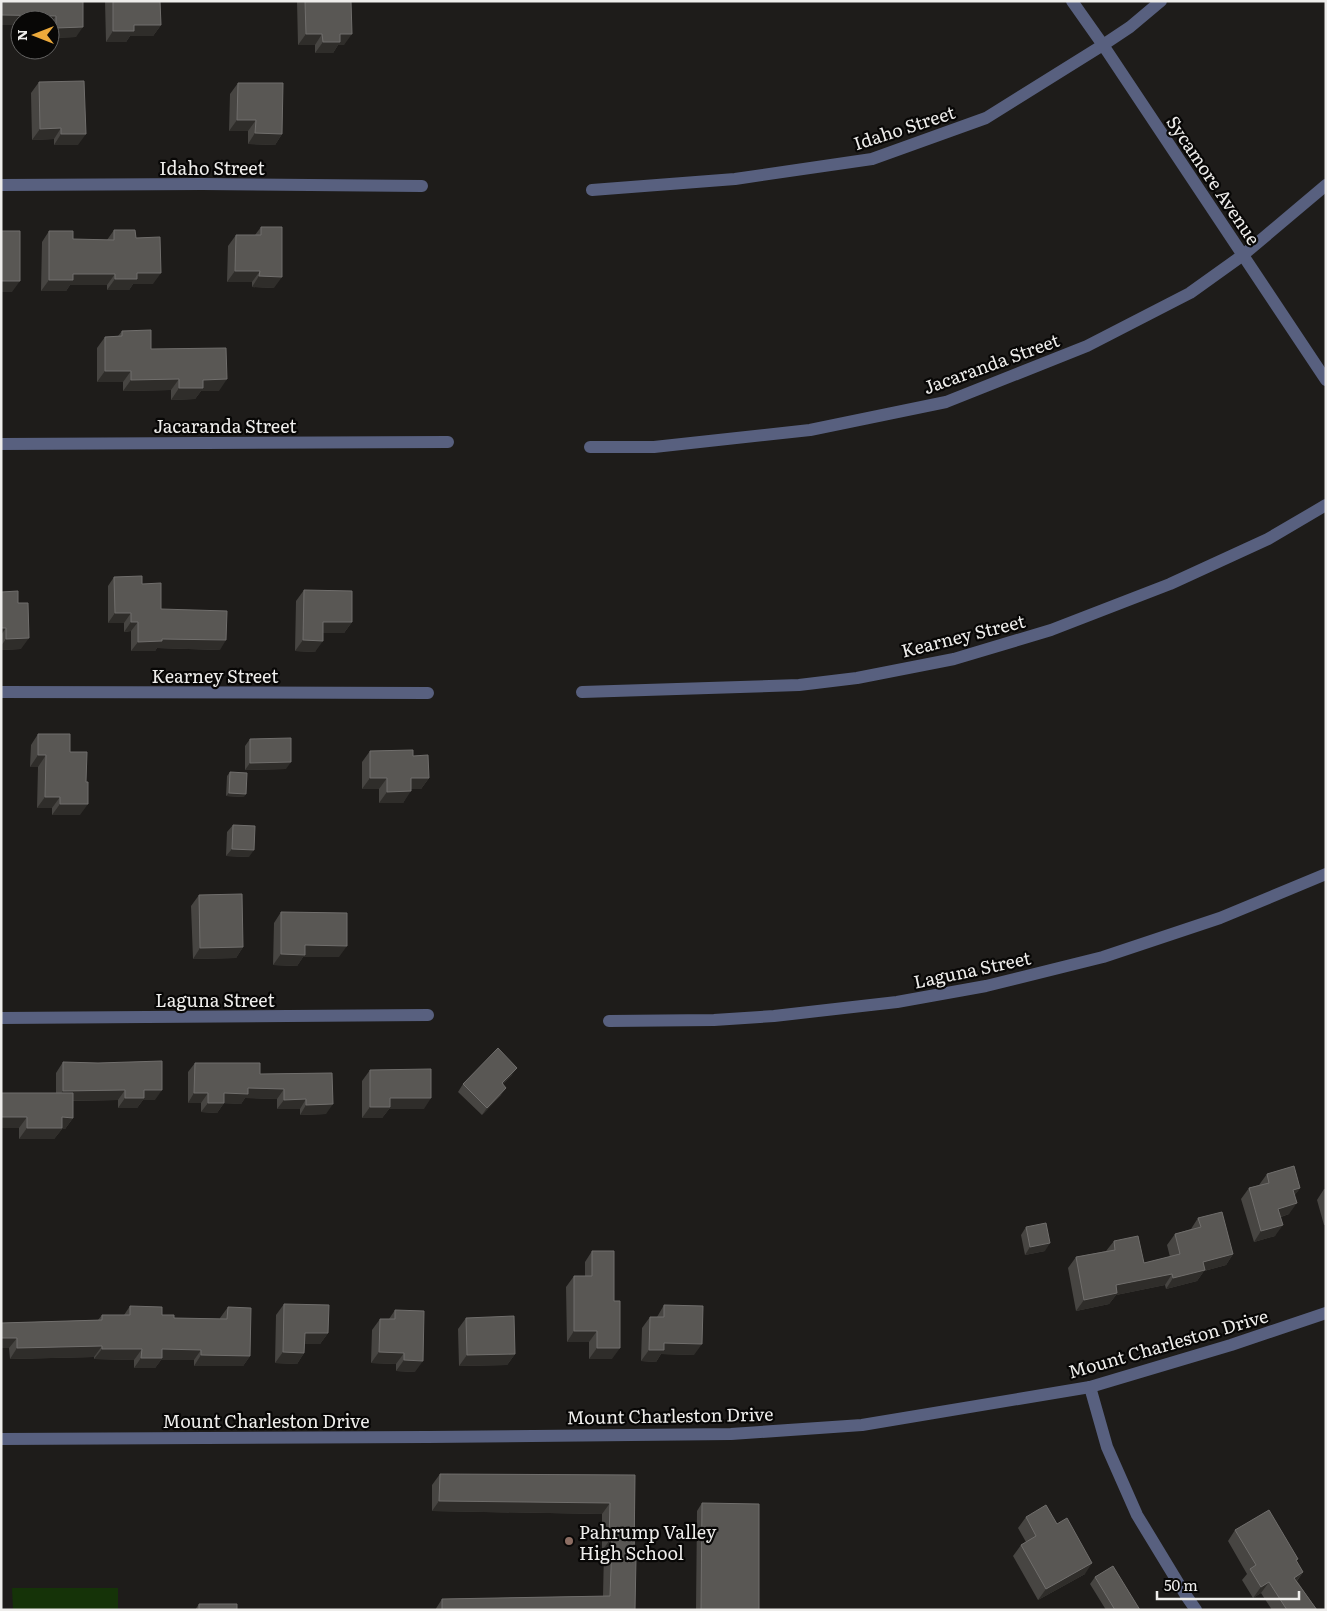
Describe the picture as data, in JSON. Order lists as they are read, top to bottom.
{
  "streets": {
    "street": [
      "Idaho Street",
      "Sycamore Avenue",
      "Jacaranda Street",
      "Kearney Street",
      "Laguna Street",
      "Mount Charleston Drive"
    ]
  },
  "crossings": [
    ["Idaho Street", "Sycamore Avenue"],
    ["Sycamore Avenue", "Jacaranda Street"]
  ],
  "places": ["Pahrump Valley High School"],
  "scale_bar": "50 m",
  "north": "left"
}
